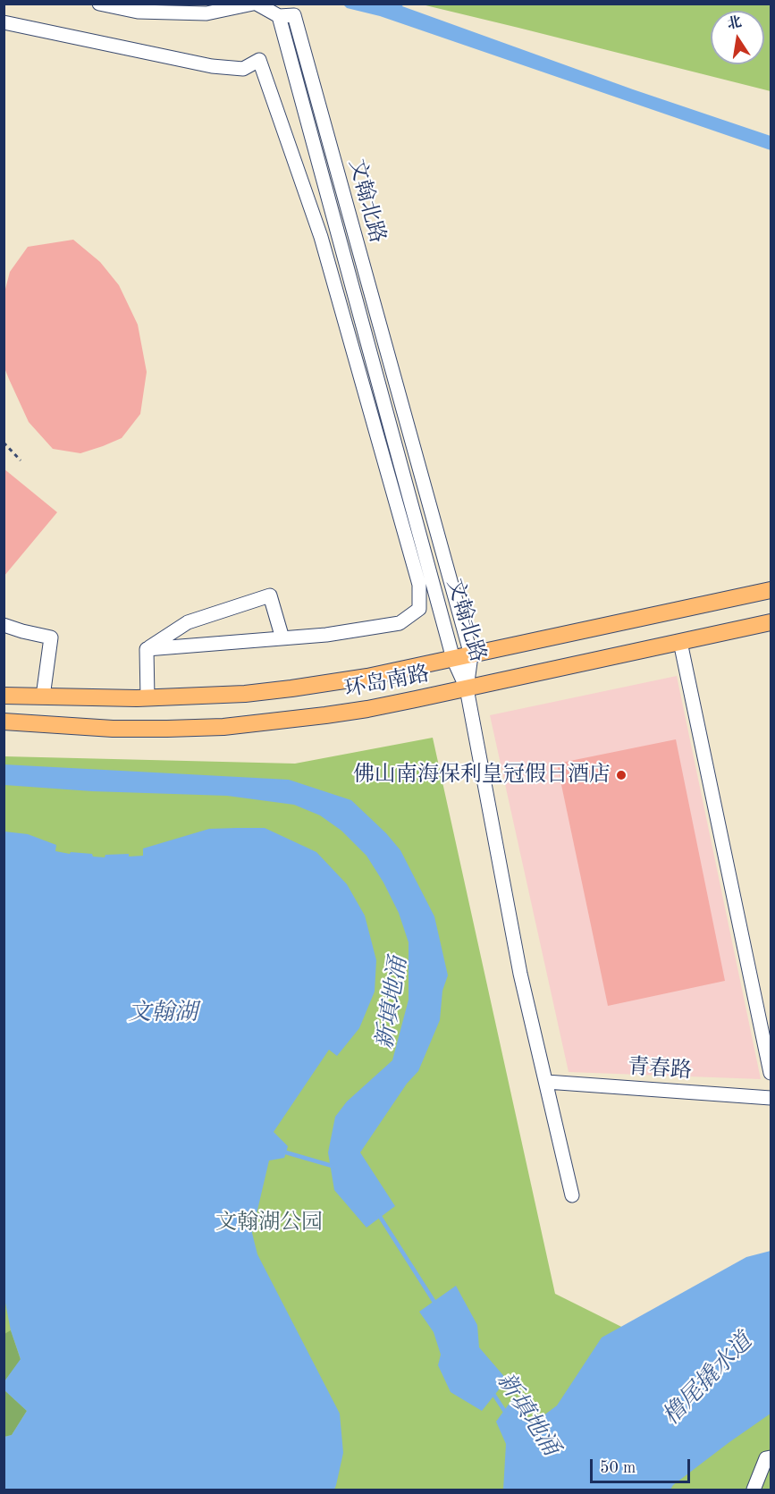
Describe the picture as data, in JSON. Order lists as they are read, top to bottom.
{
  "streets": {
    "main road": ["环岛南路"],
    "street": ["文翰北路", "青春路"]
  },
  "crossings": [
    ["文翰北路", "环岛南路"]
  ],
  "water": ["新填地涌", "文翰湖", "橹尾撬水道"],
  "parks": ["文翰湖公园"],
  "places": ["佛山南海保利皇冠假日酒店"],
  "scale_bar": "50 m",
  "north": "top"
}
